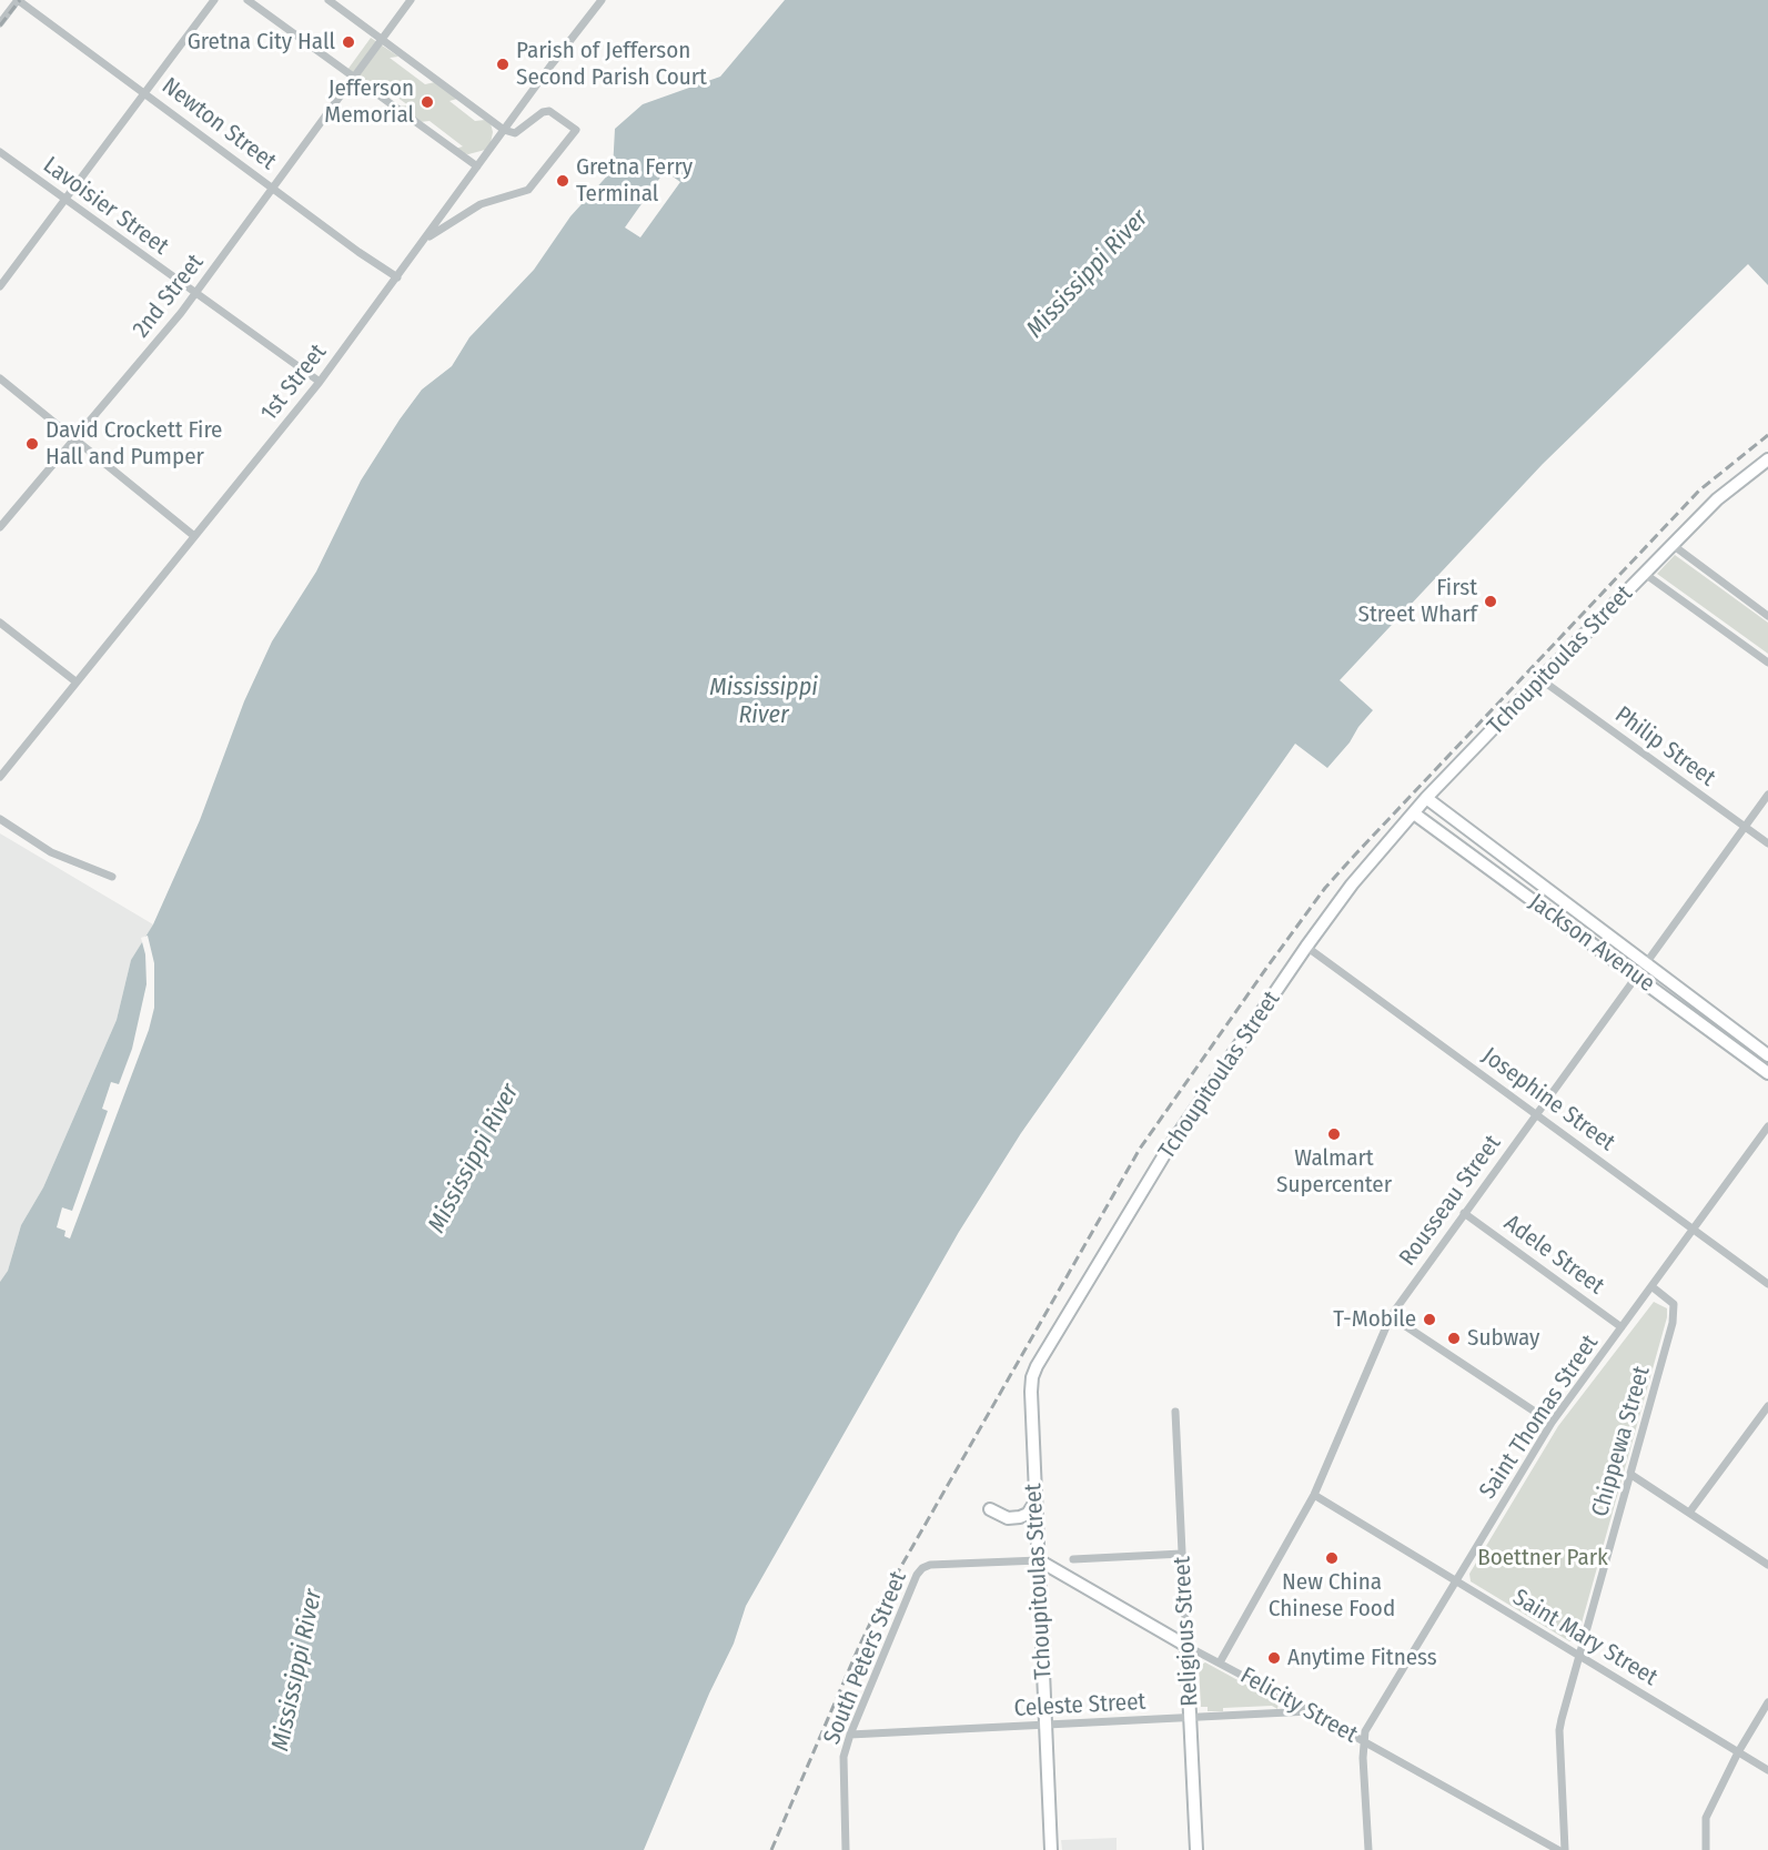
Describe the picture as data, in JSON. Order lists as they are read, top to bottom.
{
  "streets": {
    "street": [
      "Newton Street",
      "Lavoisier Street",
      "2nd Street",
      "1st Street",
      "Tchoupitoulas Street",
      "Philip Street",
      "Jackson Avenue",
      "Josephine Street",
      "Rousseau Street",
      "Adele Street",
      "Saint Thomas Street",
      "Chippewa Street",
      "Religious Street",
      "Saint Mary Street",
      "South Peters Street",
      "Celeste Street",
      "Felicity Street"
    ]
  },
  "crossings": [
    ["Newton Street", "2nd Street"],
    ["Newton Street", "1st Street"],
    ["Lavoisier Street", "2nd Street"],
    ["Lavoisier Street", "1st Street"],
    ["Tchoupitoulas Street", "Philip Street"],
    ["Tchoupitoulas Street", "Jackson Avenue"],
    ["Tchoupitoulas Street", "Josephine Street"],
    ["Tchoupitoulas Street", "South Peters Street"],
    ["Tchoupitoulas Street", "Celeste Street"],
    ["Tchoupitoulas Street", "Felicity Street"],
    ["Philip Street", "Rousseau Street"],
    ["Jackson Avenue", "Rousseau Street"],
    ["Josephine Street", "Rousseau Street"],
    ["Josephine Street", "Saint Thomas Street"],
    ["Rousseau Street", "Adele Street"],
    ["Rousseau Street", "Saint Mary Street"],
    ["Rousseau Street", "Felicity Street"],
    ["Adele Street", "Saint Thomas Street"],
    ["Saint Thomas Street", "Chippewa Street"],
    ["Saint Thomas Street", "Saint Mary Street"],
    ["Saint Thomas Street", "Felicity Street"],
    ["Chippewa Street", "Saint Mary Street"],
    ["Religious Street", "Celeste Street"],
    ["Religious Street", "Felicity Street"],
    ["South Peters Street", "Celeste Street"],
    ["South Peters Street", "Felicity Street"],
    ["Celeste Street", "Felicity Street"]
  ],
  "water": ["Mississippi River"],
  "parks": ["Boettner Park"],
  "places": [
    "Gretna City Hall",
    "Parish of Jefferson Second Parish Court",
    "Jefferson Memorial",
    "Gretna Ferry Terminal",
    "David Crockett Fire Hall and Pumper",
    "First Street Wharf",
    "Walmart Supercenter",
    "T-Mobile",
    "Subway",
    "New China Chinese Food",
    "Anytime Fitness"
  ]
}
